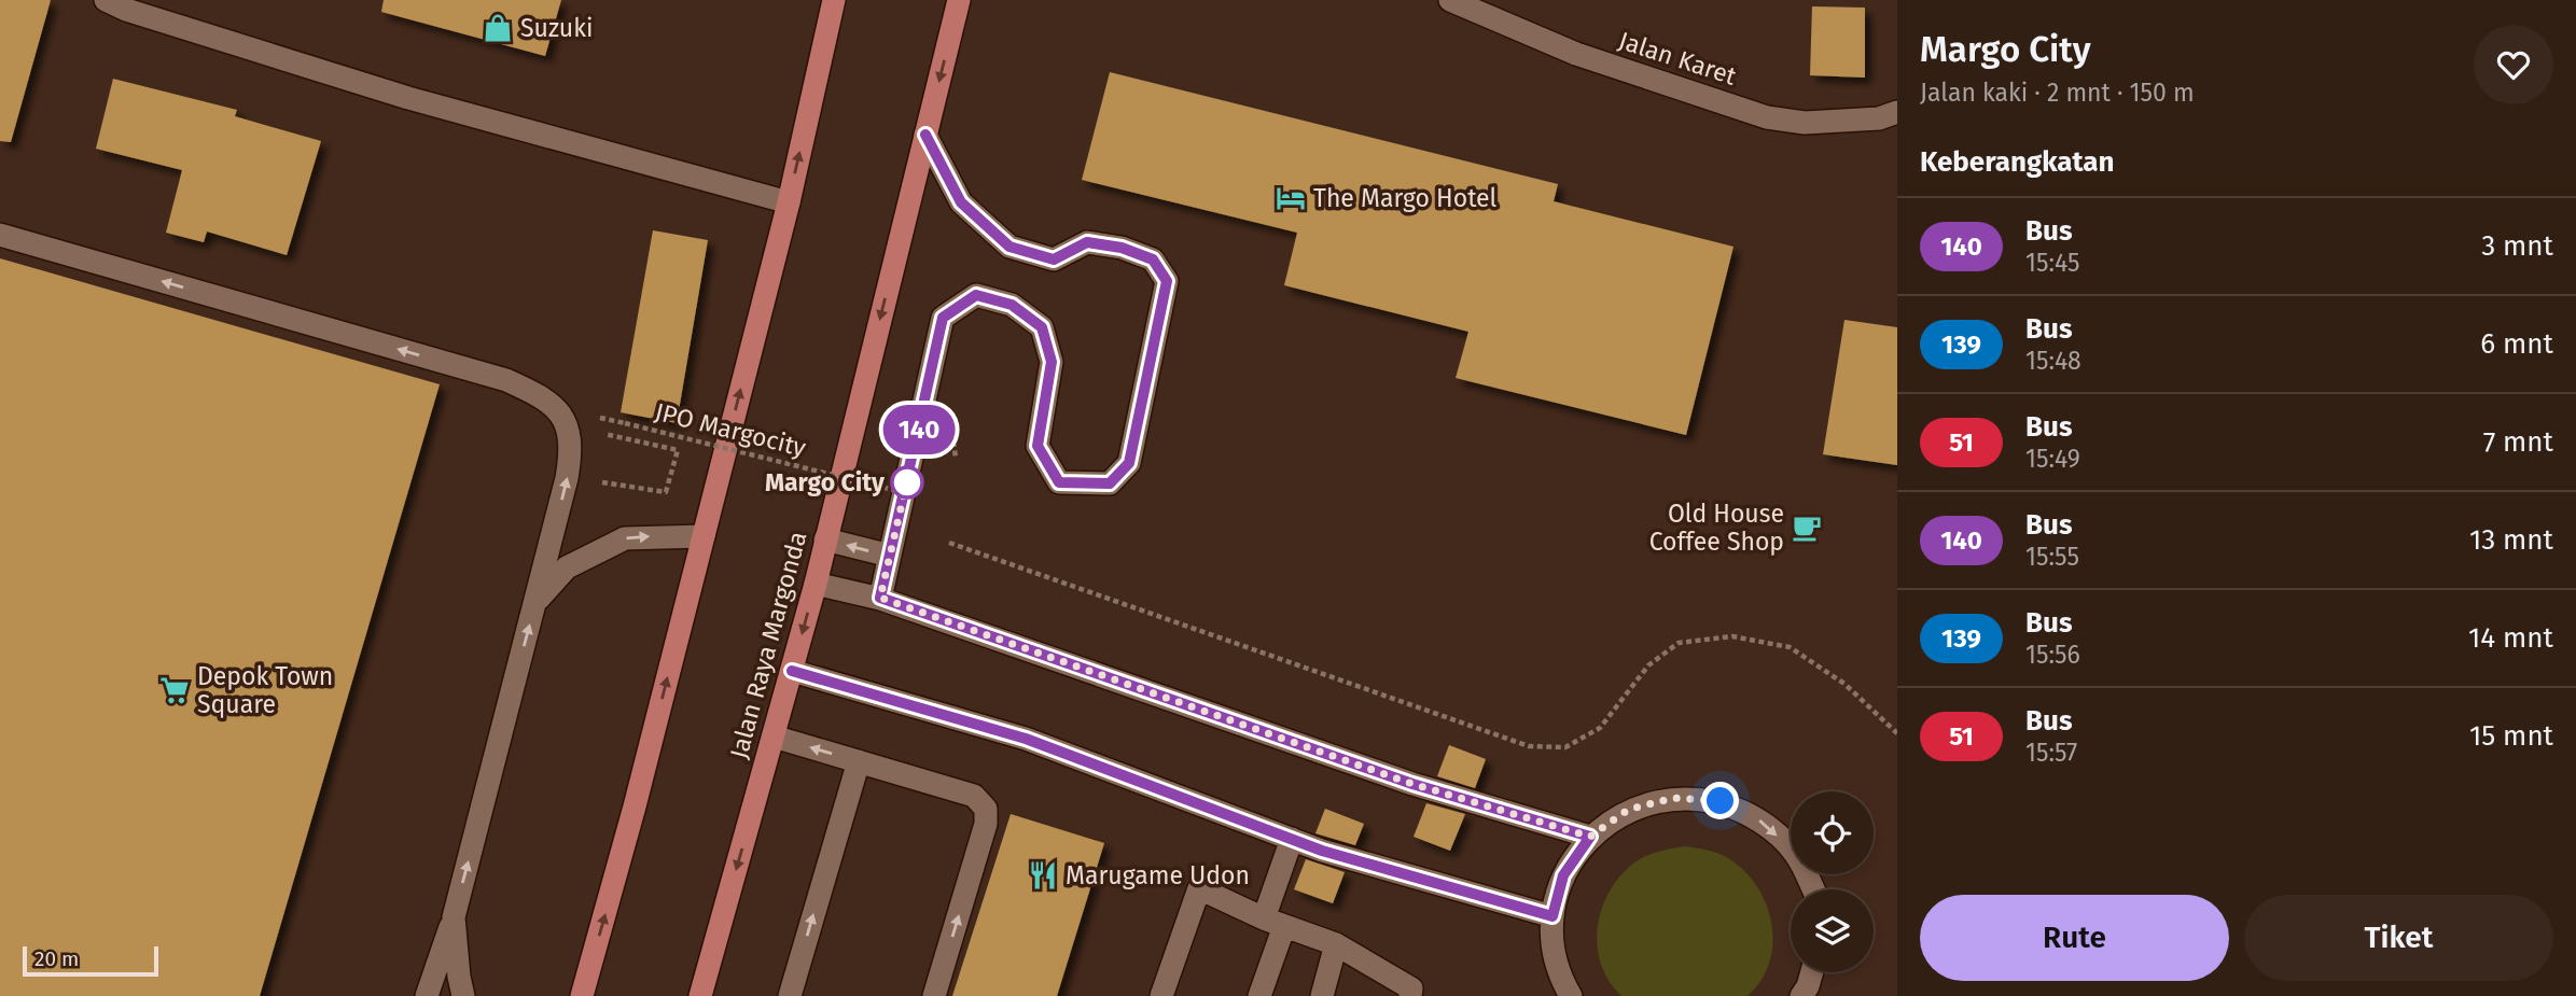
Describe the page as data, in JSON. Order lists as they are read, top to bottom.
{
  "streets": {
    "main road": ["Jalan Raya Margonda"],
    "street": ["Jalan Karet"],
    "path": ["JPO Margocity"]
  },
  "places": {
    "shop": ["Suzuki"],
    "hotel": ["The Margo Hotel"],
    "other": ["Margo City"],
    "cafe": ["Old House Coffee Shop"],
    "supermarket": ["Depok Town Square"],
    "restaurant": ["Marugame Udon"]
  },
  "lines": ["bus line 140"],
  "scale_bar": "20 m",
  "page": {
    "on_map": "140",
    "heading": [
      ["Margo City", "Jalan kaki · 2 mnt · 150 m"],
      "Keberangkatan"
    ],
    "list": [
      {
        "mark": "140",
        "name": "Bus",
        "note": "15:45",
        "value": "3 mnt"
      },
      {
        "mark": "139",
        "name": "Bus",
        "note": "15:48",
        "value": "6 mnt"
      },
      {
        "mark": "51",
        "name": "Bus",
        "note": "15:49",
        "value": "7 mnt"
      },
      {
        "mark": "140",
        "name": "Bus",
        "note": "15:55",
        "value": "13 mnt"
      },
      {
        "mark": "139",
        "name": "Bus",
        "note": "15:56",
        "value": "14 mnt"
      },
      {
        "mark": "51",
        "name": "Bus",
        "note": "15:57",
        "value": "15 mnt"
      }
    ],
    "buttons": ["Rute", "Tiket"],
    "scale": "20 m"
  }
}
